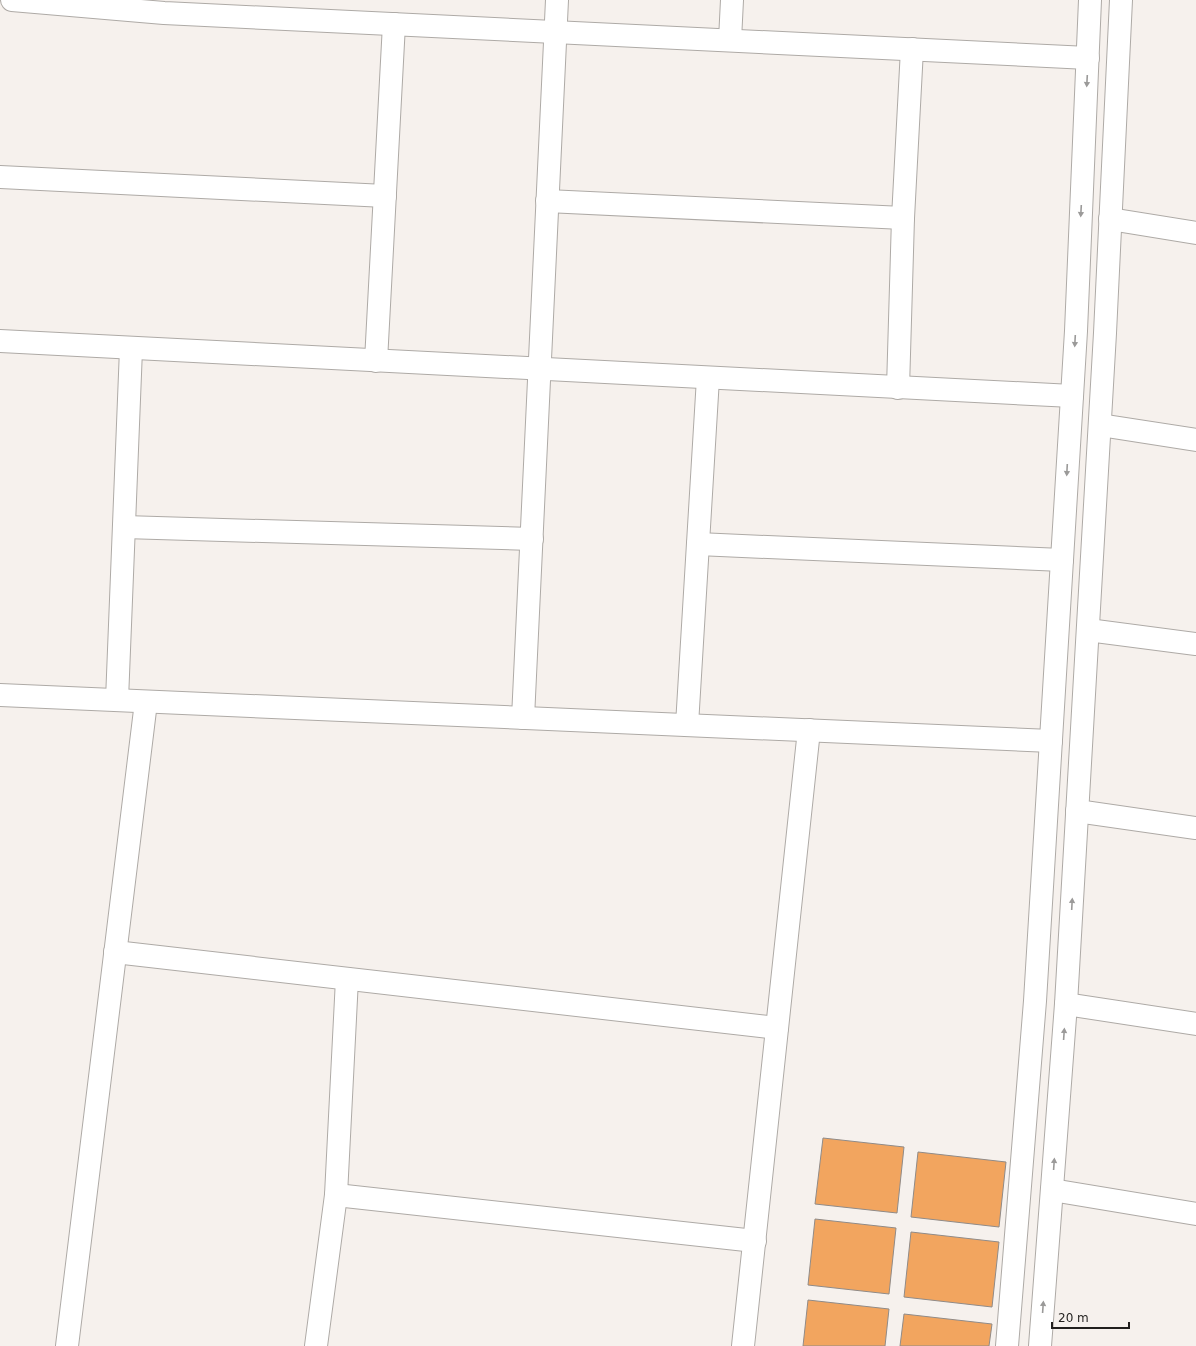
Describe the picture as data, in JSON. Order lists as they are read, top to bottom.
{
  "scale_bar": "20 m"
}
